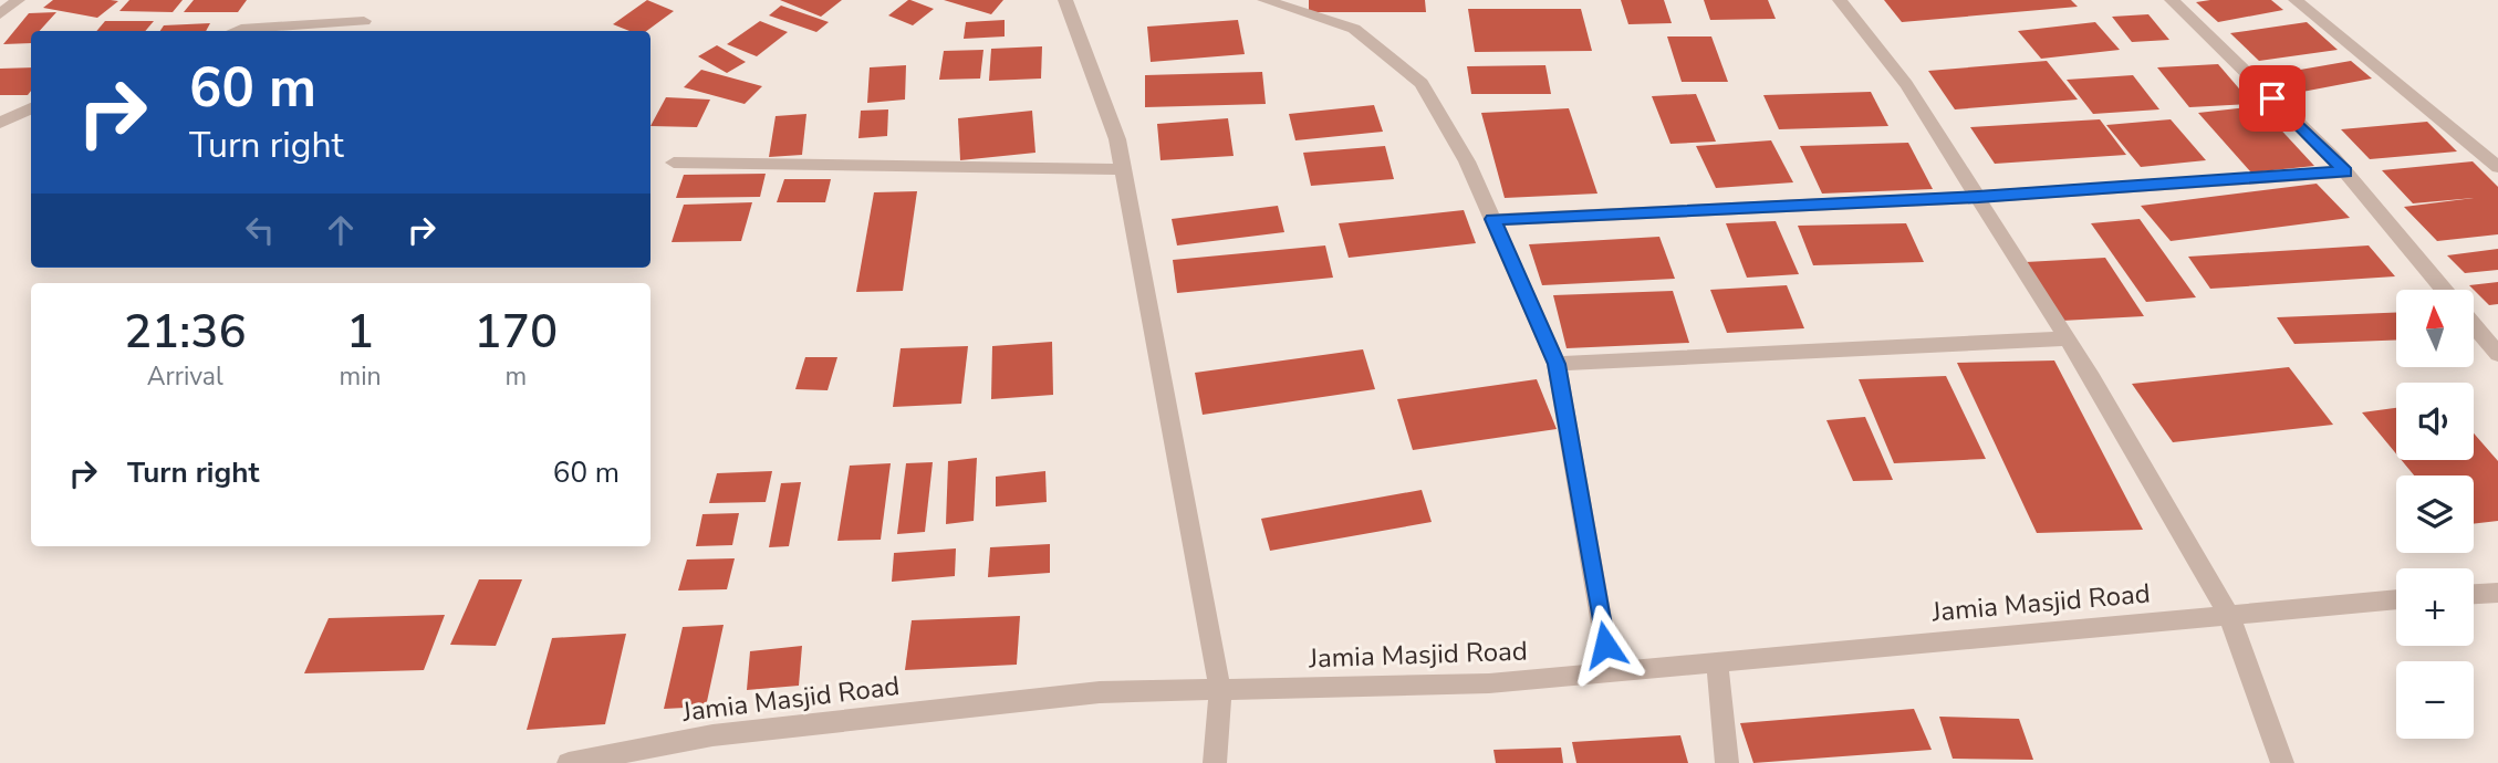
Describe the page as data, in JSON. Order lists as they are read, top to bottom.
{
  "streets": {
    "street": ["Jamia Masjid Road"]
  },
  "north": "top",
  "page": {
    "turn": ["60 m", "Turn right"],
    "eta": [
      "21:36",
      "Arrival",
      "1",
      "min",
      "170",
      "m"
    ],
    "map_buttons": ["+", "−"],
    "list": [
      {
        "name": "Turn right",
        "value": "60 m"
      }
    ]
  }
}
